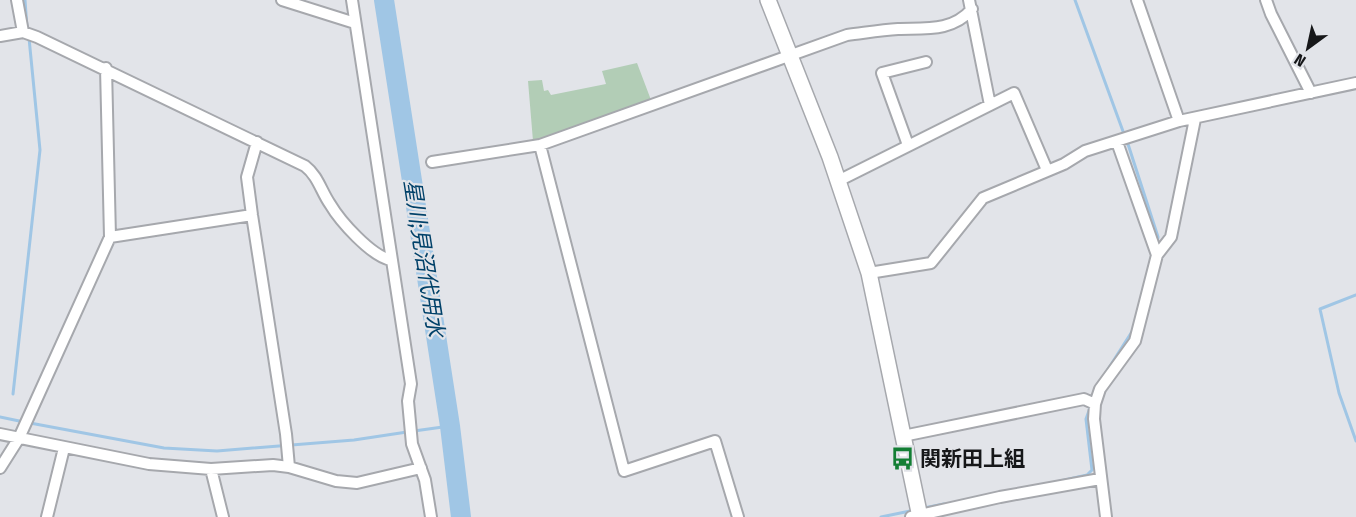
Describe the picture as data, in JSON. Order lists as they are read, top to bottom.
{
  "water": ["星川;見沼代用水"],
  "places": {
    "bus stop": ["関新田上組"]
  },
  "north": "bottom left"
}
